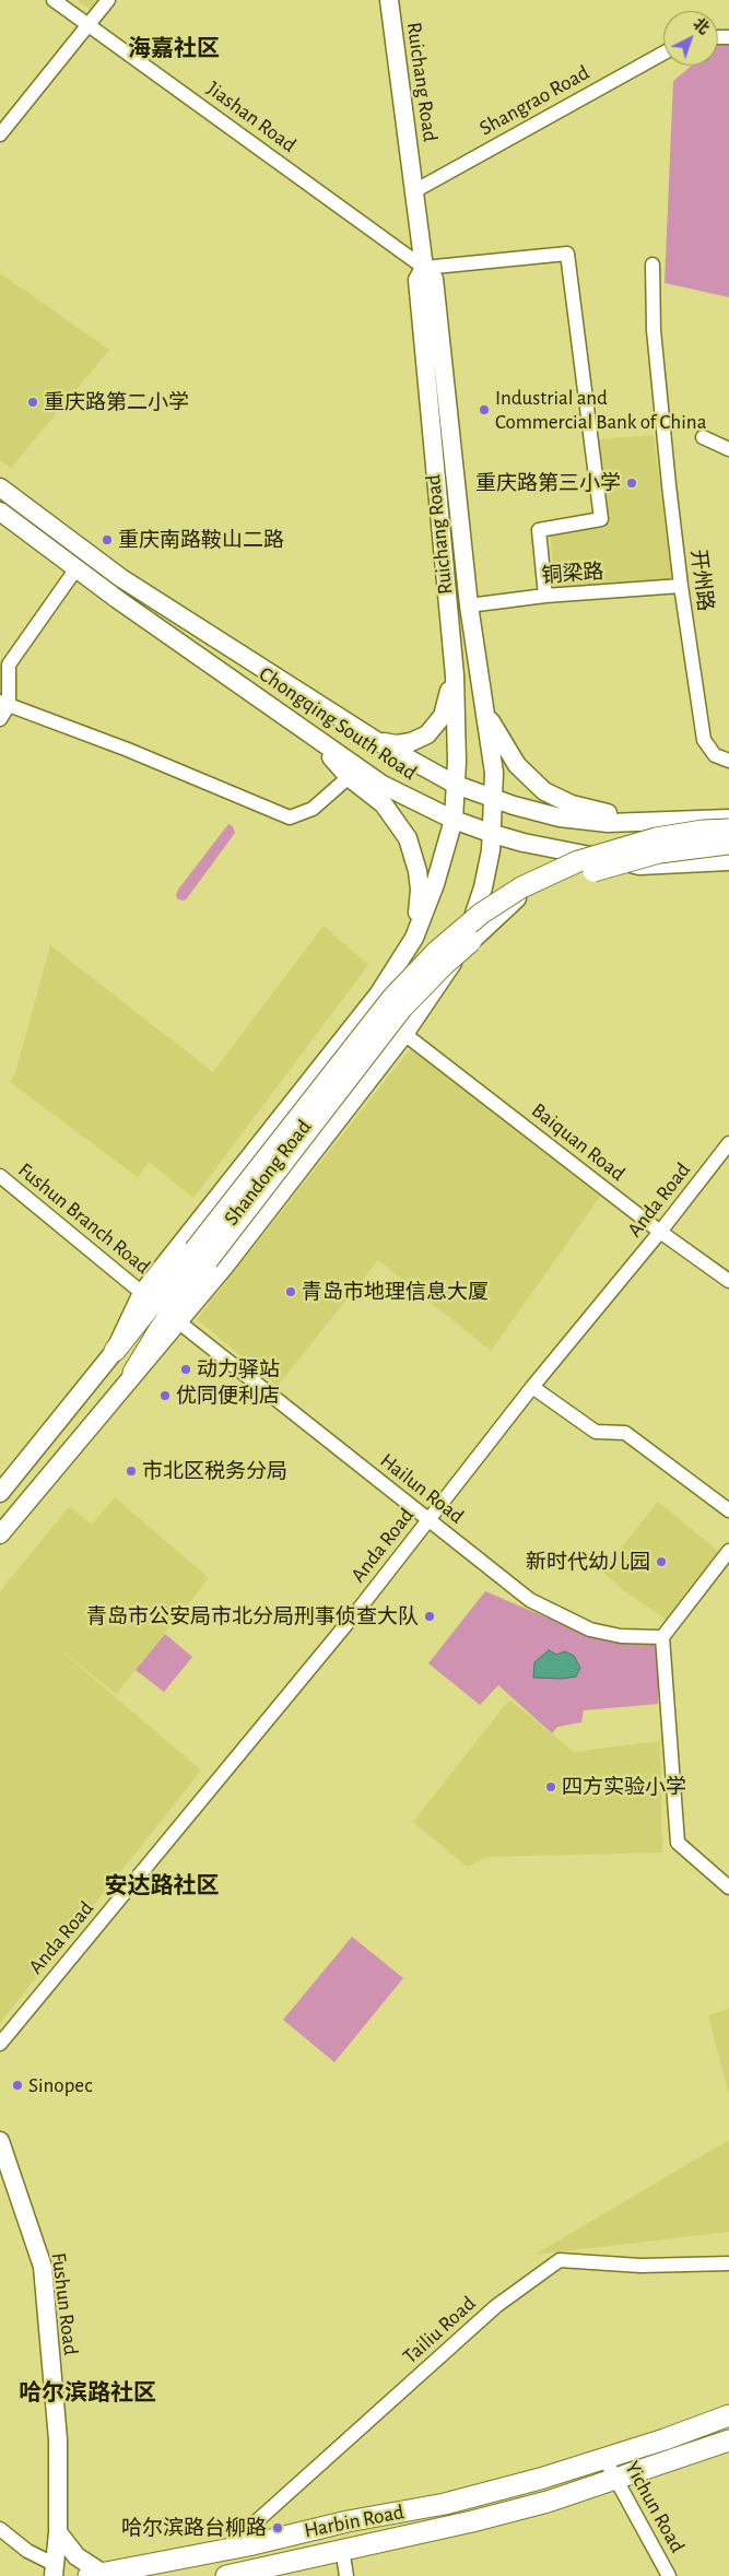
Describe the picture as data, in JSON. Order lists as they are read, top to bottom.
{
  "streets": {
    "highway": ["Harbin Road"],
    "main road": [
      "Ruichang Road",
      "Chongqing South Road",
      "Shandong Road",
      "Fushun Road"
    ],
    "street": [
      "Shangrao Road",
      "Jiashan Road",
      "铜梁路",
      "开州路",
      "Baiquan Road",
      "Anda Road",
      "Fushun Branch Road",
      "Hailun Road",
      "Tailiu Road",
      "Yichun Road"
    ]
  },
  "crossings": [
    ["Ruichang Road", "Shangrao Road"],
    ["Ruichang Road", "Jiashan Road"],
    ["Ruichang Road", "铜梁路"],
    ["Ruichang Road", "Chongqing South Road"],
    ["Ruichang Road", "Shandong Road"],
    ["铜梁路", "开州路"],
    ["Chongqing South Road", "Shandong Road"],
    ["Baiquan Road", "Shandong Road"],
    ["Baiquan Road", "Anda Road"],
    ["Shandong Road", "Fushun Branch Road"],
    ["Shandong Road", "Hailun Road"],
    ["Anda Road", "Hailun Road"],
    ["Tailiu Road", "Harbin Road"],
    ["Yichun Road", "Harbin Road"]
  ],
  "districts": ["海嘉社区", "安达路社区", "哈尔滨路社区"],
  "places": [
    "重庆路第二小学",
    "Industrial and Commercial Bank of China",
    "重庆路第三小学",
    "重庆南路鞍山二路",
    "青岛市地理信息大厦",
    "动力驿站",
    "优同便利店",
    "市北区税务分局",
    "新时代幼儿园",
    "青岛市公安局市北分局刑事侦查大队",
    "四方实验小学",
    "Sinopec",
    "哈尔滨路台柳路"
  ],
  "north": "top right"
}
